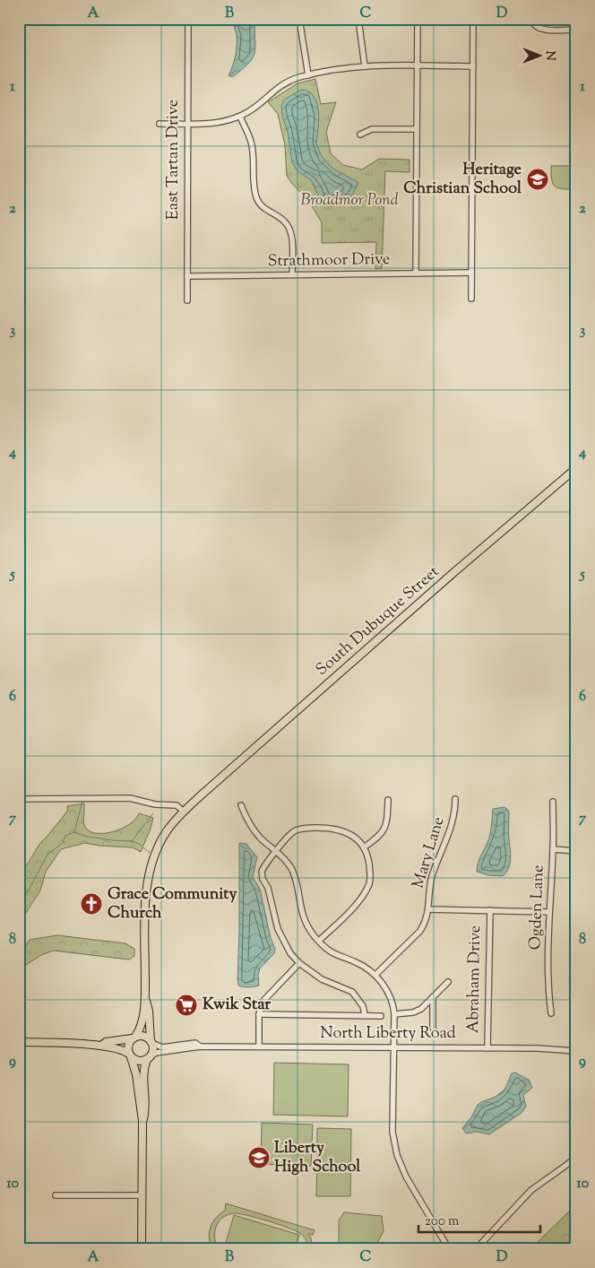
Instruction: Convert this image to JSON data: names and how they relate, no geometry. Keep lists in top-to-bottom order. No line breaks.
{"streets":{"main road":["South Dubuque Street"],"street":["East Tartan Drive","Strathmoor Drive","Mary Lane","Ogden Lane","Abraham Drive","North Liberty Road"]},"crossings":[["East Tartan Drive","Strathmoor Drive"],["Abraham Drive","North Liberty Road"]],"parks":["Broadmor Pond"],"places":{"school or university":["Heritage Christian School","Liberty High School"],"church":["Grace Community Church"],"supermarket":["Kwik Star"]},"scale_bar":"200 m","north":"right","grid":{"columns":["A","B","C","D"],"rows":["1","2","3","4","5","6","7","8","9","10"]}}
